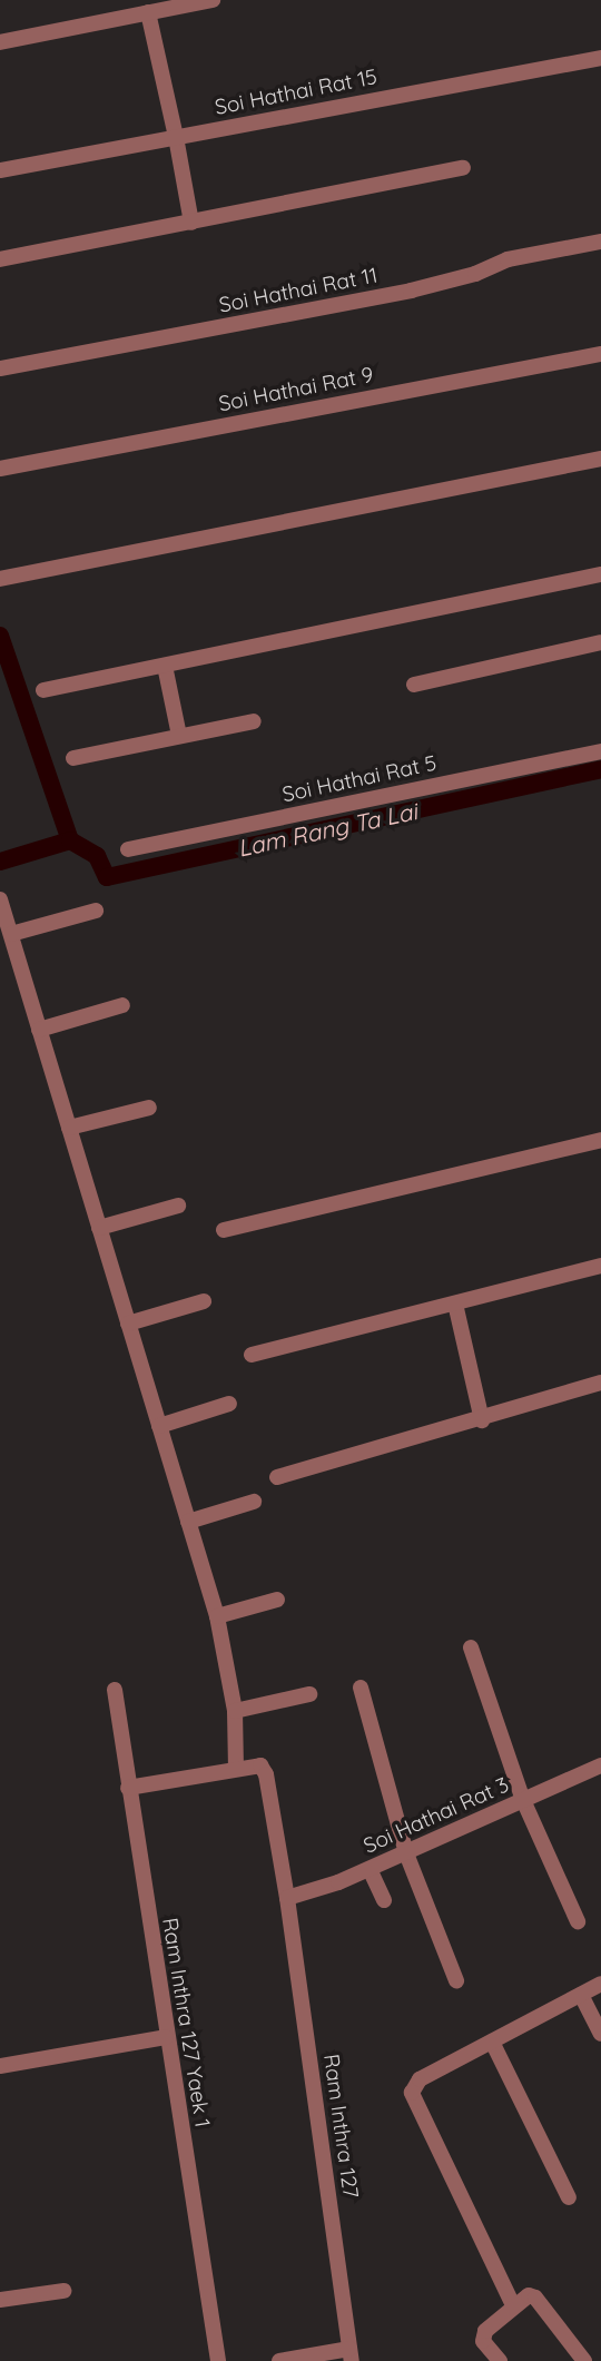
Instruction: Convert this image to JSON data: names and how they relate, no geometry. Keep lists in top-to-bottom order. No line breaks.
{"streets":{"street":["Soi Hathai Rat 15","Soi Hathai Rat 11","Soi Hathai Rat 9","Soi Hathai Rat 5","Soi Hathai Rat 3","Ram Inthra 127 Yaek 1","Ram Inthra 127"]},"crossings":[["Soi Hathai Rat 3","Ram Inthra 127"]],"water":["Lam Rang Ta Lai"]}
